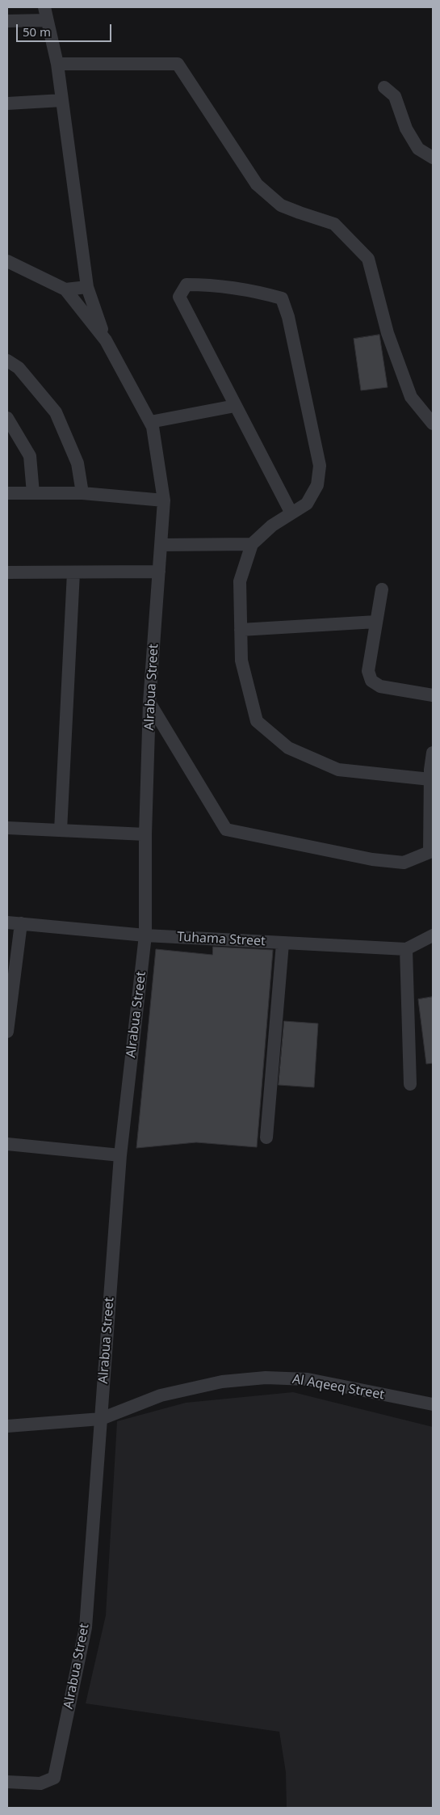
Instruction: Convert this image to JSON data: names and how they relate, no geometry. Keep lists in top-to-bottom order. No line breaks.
{"streets":{"street":["Alrabua Street","Tuhama Street","Al Aqeeq Street"]},"crossings":[["Alrabua Street","Tuhama Street"],["Alrabua Street","Al Aqeeq Street"]],"scale_bar":"50 m"}
